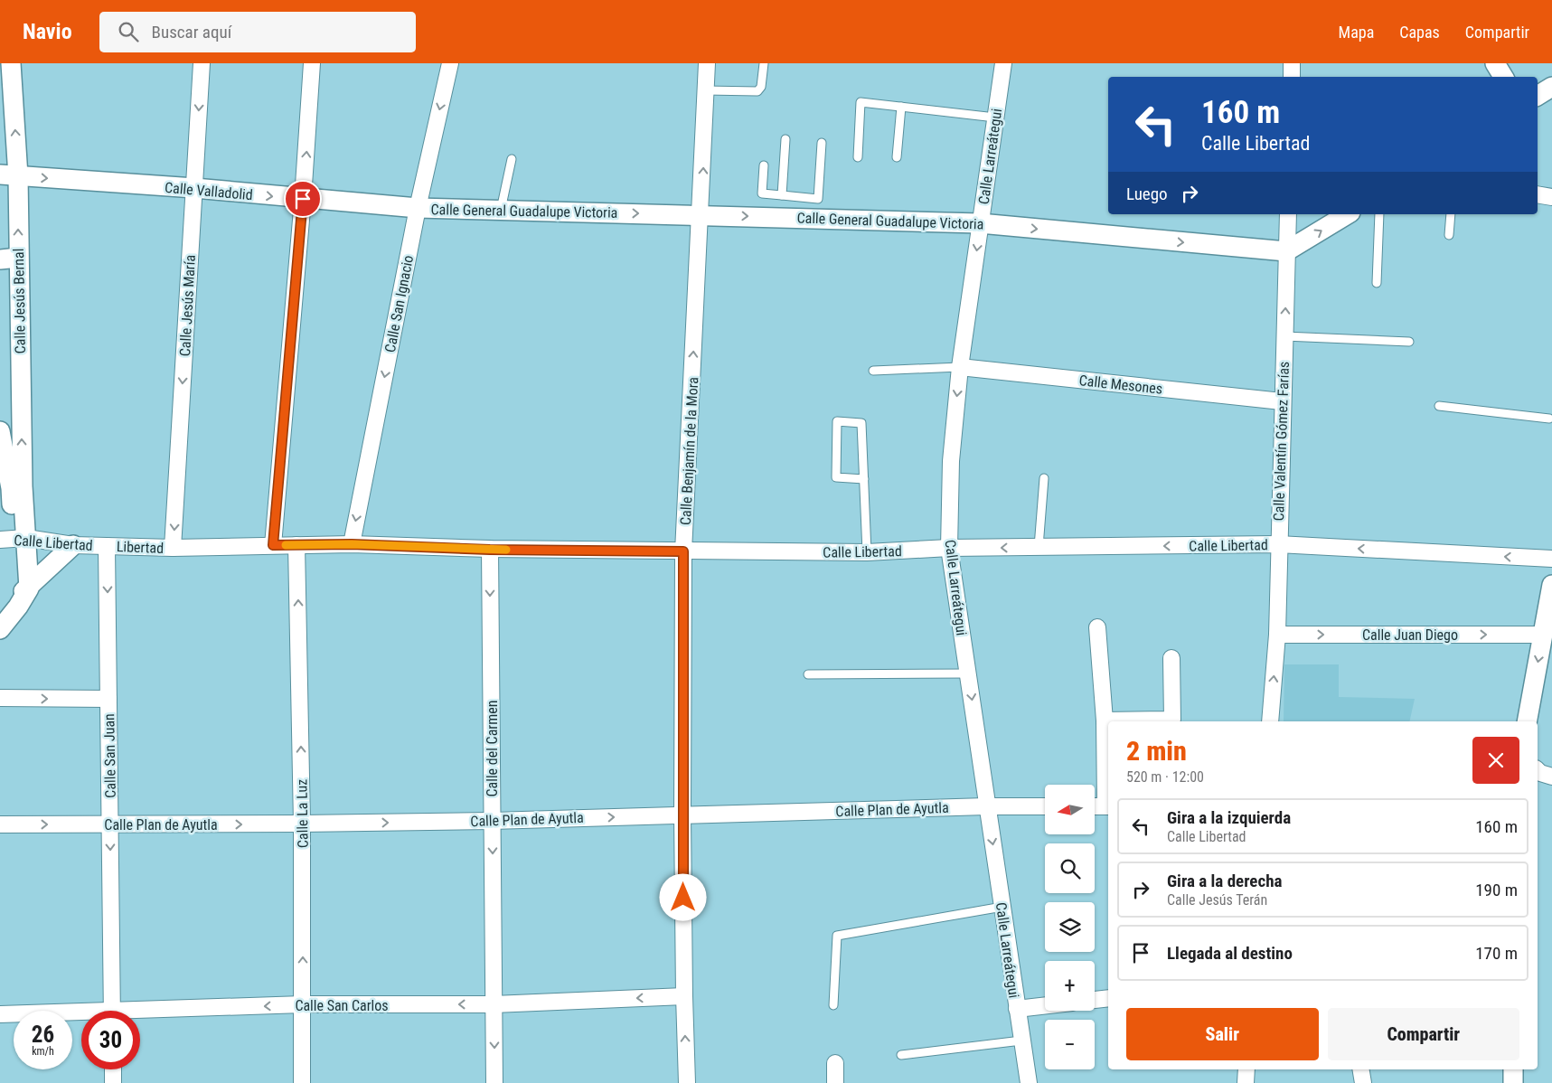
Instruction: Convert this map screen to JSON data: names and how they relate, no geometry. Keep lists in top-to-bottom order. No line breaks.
{"streets":{"street":["Calle Larreátegui","Calle Valladolid","Calle General Guadalupe Victoria","Calle Jesús Bernal","Calle San Ignacio","Calle Jesús María","Calle Mesones","Calle Valentín Gómez Farías","Calle Benjamín de la Mora","Calle Libertad","Libertad","Calle Juan Diego","Calle del Carmen","Calle San Juan","Calle Plan de Ayutla","Calle La Luz","Calle San Carlos"]},"crossings":[["Calle Larreátegui","Calle General Guadalupe Victoria"],["Calle Larreátegui","Calle Mesones"],["Calle Larreátegui","Calle Libertad"],["Calle Larreátegui","Calle Plan de Ayutla"],["Calle Valladolid","Calle General Guadalupe Victoria"],["Calle Valladolid","Calle Jesús Bernal"],["Calle Valladolid","Calle San Ignacio"],["Calle Valladolid","Calle Jesús María"],["Calle General Guadalupe Victoria","Calle San Ignacio"],["Calle General Guadalupe Victoria","Calle Valentín Gómez Farías"],["Calle General Guadalupe Victoria","Calle Benjamín de la Mora"],["Calle Jesús Bernal","Calle Libertad"],["Calle San Ignacio","Calle Libertad"],["Calle Jesús María","Calle Libertad"],["Calle Jesús María","Libertad"],["Calle Mesones","Calle Valentín Gómez Farías"],["Calle Valentín Gómez Farías","Calle Libertad"],["Calle Valentín Gómez Farías","Calle Juan Diego"],["Calle Benjamín de la Mora","Calle Libertad"],["Calle Benjamín de la Mora","Calle Plan de Ayutla"],["Calle Benjamín de la Mora","Calle San Carlos"],["Calle Libertad","Libertad"],["Calle Libertad","Calle del Carmen"],["Calle Libertad","Calle San Juan"],["Calle Libertad","Calle La Luz"],["Libertad","Calle San Juan"],["Calle del Carmen","Calle Plan de Ayutla"],["Calle del Carmen","Calle San Carlos"],["Calle San Juan","Calle Plan de Ayutla"],["Calle Plan de Ayutla","Calle La Luz"],["Calle La Luz","Calle San Carlos"]],"one_way":["Calle Larreátegui","Calle Valladolid","Calle General Guadalupe Victoria","Calle Jesús Bernal","Calle Benjamín de la Mora","Calle Libertad","Calle Juan Diego","Calle del Carmen","Calle San Juan","Calle Plan de Ayutla","Calle La Luz","Calle San Carlos"],"north":"left","page":{"header":"Navio","search":"Buscar aquí","nav":["Mapa","Capas","Compartir"],"turn":["160 m","Calle Libertad"],"then":"Luego","heading":["2 min","520 m · 12:00"],"map_buttons":["+","−"],"list":[{"name":"Gira a la izquierda","note":"Calle Libertad","value":"160 m"},{"name":"Gira a la derecha","note":"Calle Jesús Terán","value":"190 m"},{"name":"Llegada al destino","value":"170 m"}],"buttons":["Salir","Compartir"],"speed":"26 km/h","limit":"30"}}
